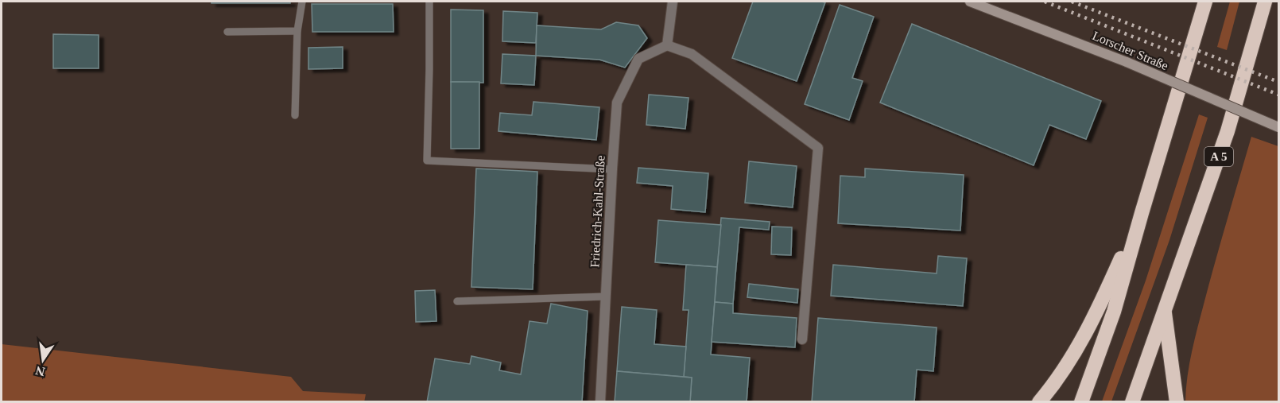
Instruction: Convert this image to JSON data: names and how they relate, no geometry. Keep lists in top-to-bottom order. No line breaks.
{"streets":{"highway":["A 5"],"main road":["Lorscher Straße"],"street":["Friedrich-Kahl-Straße"]},"north":"bottom"}
